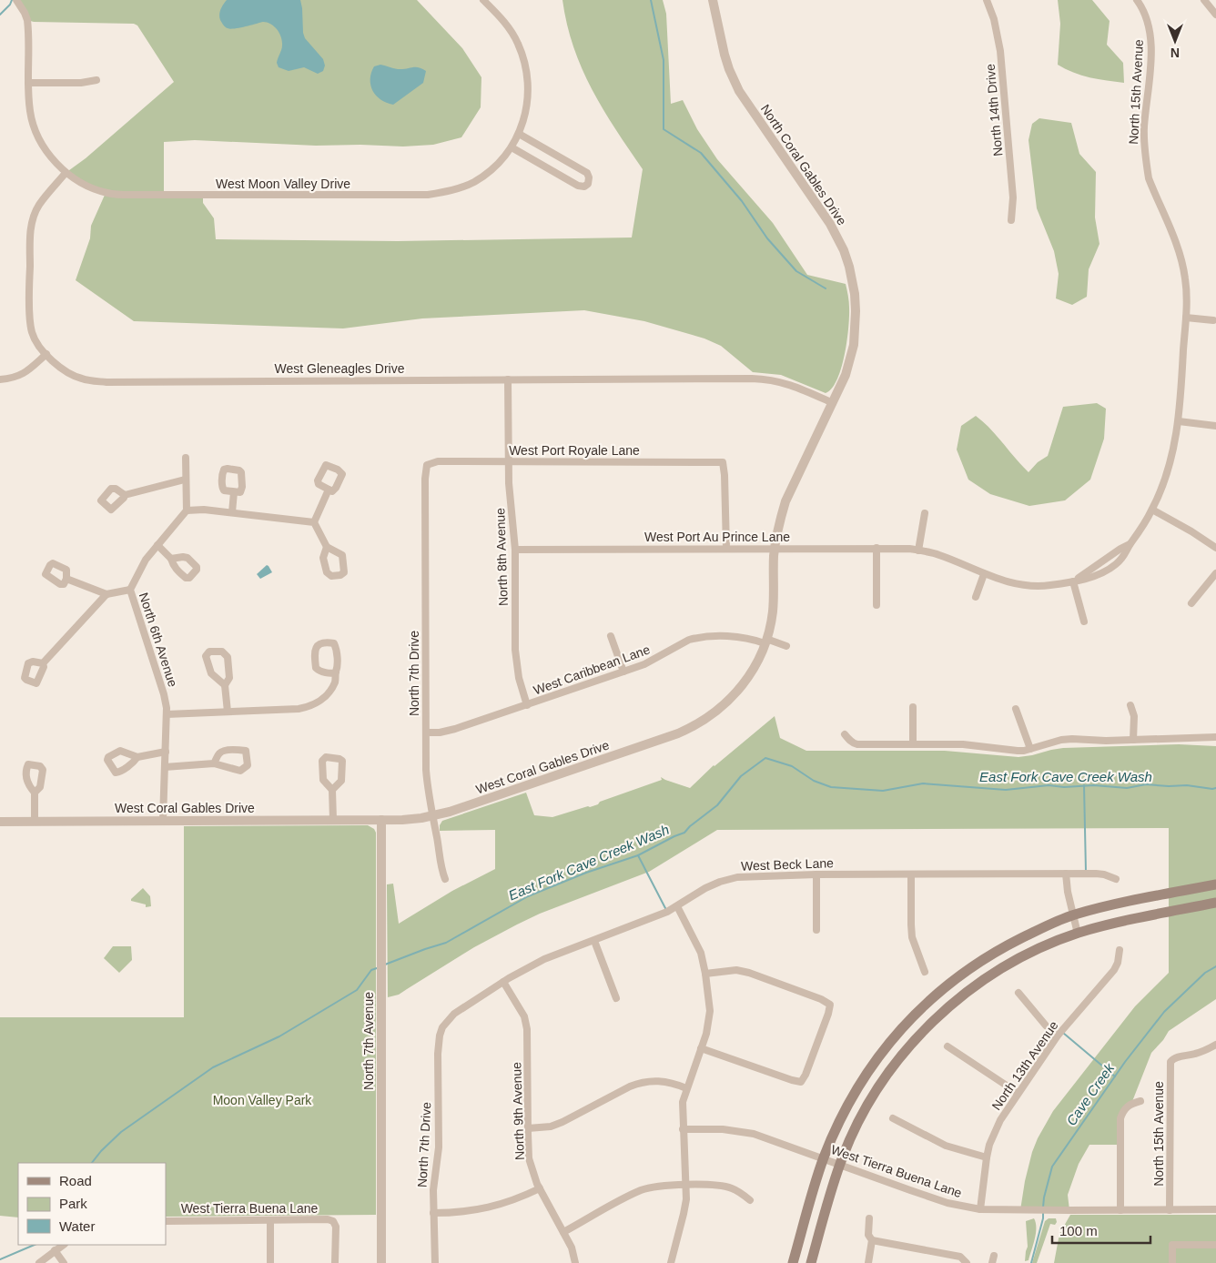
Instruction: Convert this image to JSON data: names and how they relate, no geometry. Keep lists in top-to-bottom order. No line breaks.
{"streets":{"street":["North 15th Avenue","North 14th Drive","North Coral Gables Drive","West Moon Valley Drive","West Gleneagles Drive","West Port Royale Lane","West Port Au Prince Lane","North 8th Avenue","North 6th Avenue","West Caribbean Lane","North 7th Drive","West Coral Gables Drive","West Beck Lane","North 7th Avenue","North 13th Avenue","North 9th Avenue","West Tierra Buena Lane"]},"crossings":[["North 15th Avenue","West Port Au Prince Lane"],["North 15th Avenue","West Tierra Buena Lane"],["North Coral Gables Drive","West Coral Gables Drive"],["West Moon Valley Drive","West Gleneagles Drive"],["West Gleneagles Drive","North 8th Avenue"],["West Gleneagles Drive","West Coral Gables Drive"],["West Port Royale Lane","West Port Au Prince Lane"],["West Port Royale Lane","North 8th Avenue"],["West Port Royale Lane","North 7th Drive"],["West Port Au Prince Lane","North 8th Avenue"],["West Port Au Prince Lane","West Coral Gables Drive"],["North 8th Avenue","West Caribbean Lane"],["North 6th Avenue","West Coral Gables Drive"],["West Caribbean Lane","North 7th Drive"],["West Caribbean Lane","West Coral Gables Drive"],["North 7th Drive","West Coral Gables Drive"],["North 7th Drive","West Beck Lane"],["West Coral Gables Drive","North 7th Avenue"],["West Beck Lane","North 9th Avenue"],["North 13th Avenue","West Tierra Buena Lane"]],"water":["East Fork Cave Creek Wash","Cave Creek"],"parks":["Moon Valley Park"],"legend":["Road","Park","Water"],"scale_bar":"100 m","north":"bottom"}
